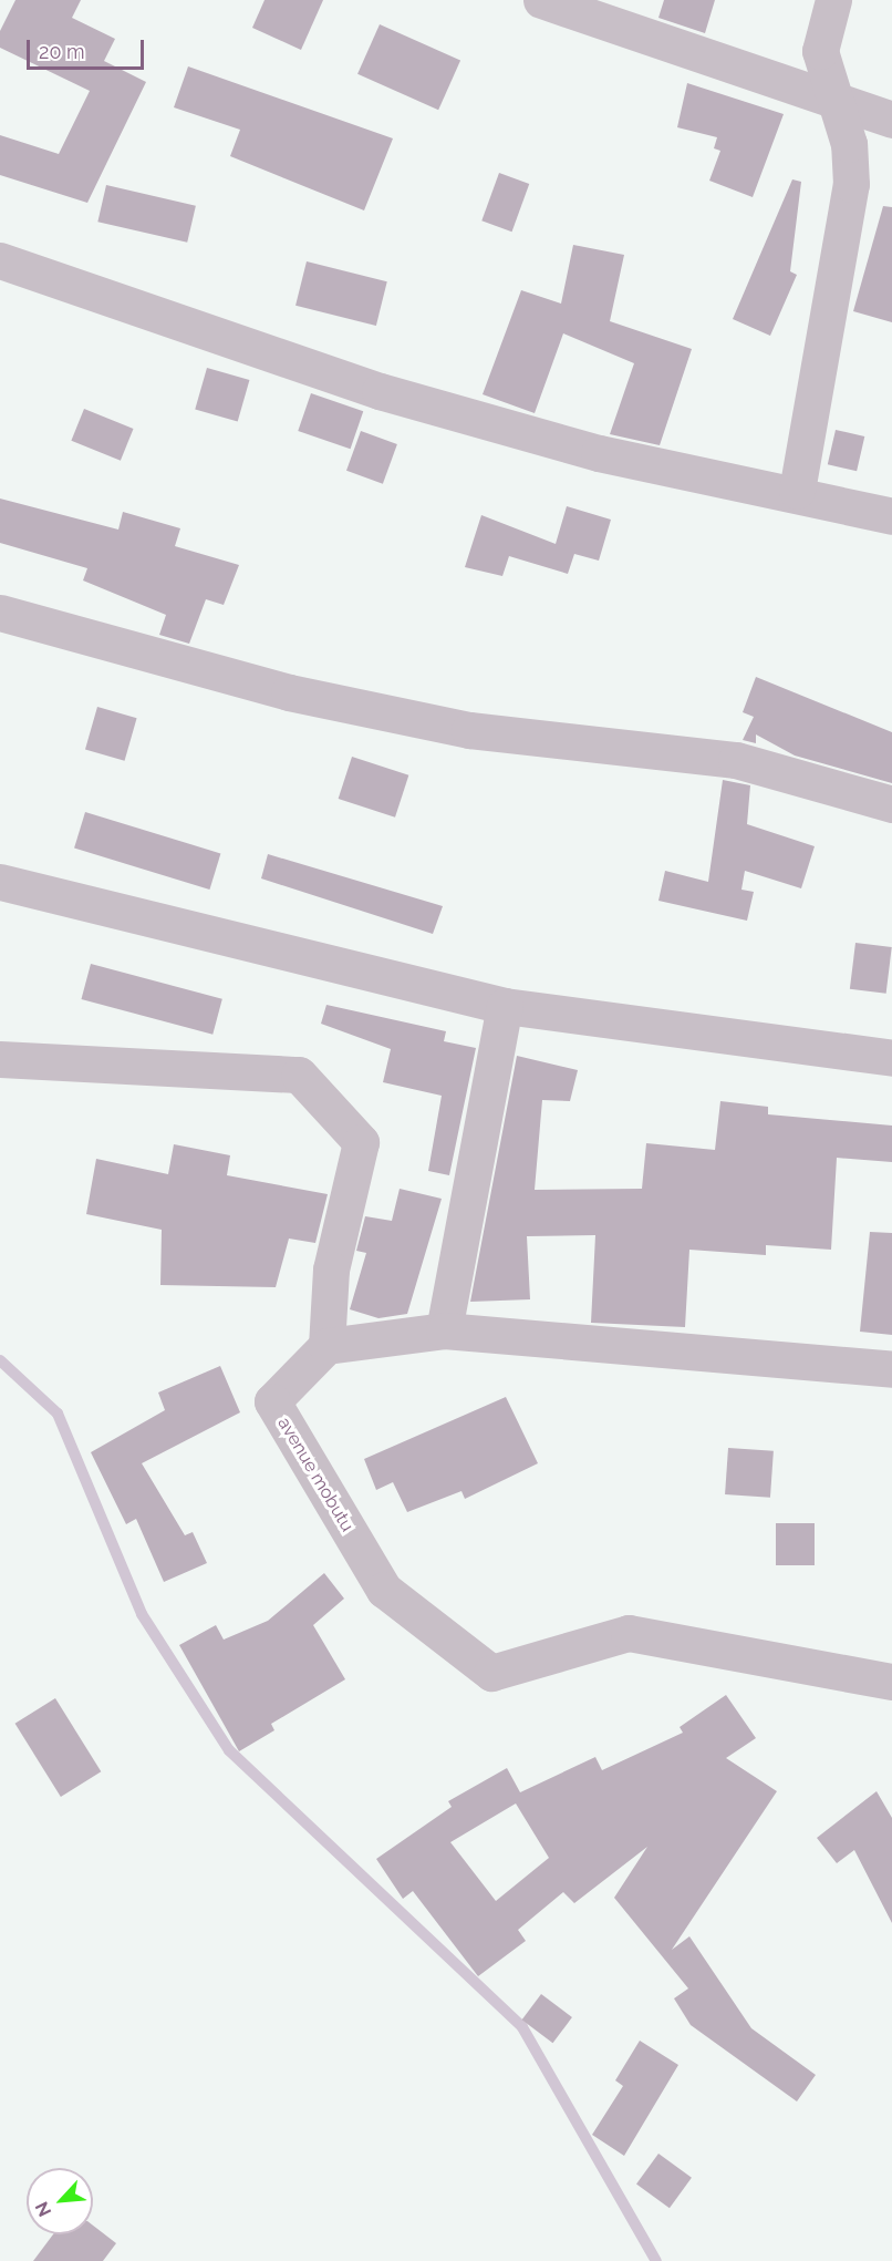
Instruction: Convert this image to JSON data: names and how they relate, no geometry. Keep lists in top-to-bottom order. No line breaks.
{"streets":{"street":["avenue mobutu"]},"scale_bar":"20 m","north":"bottom left"}
